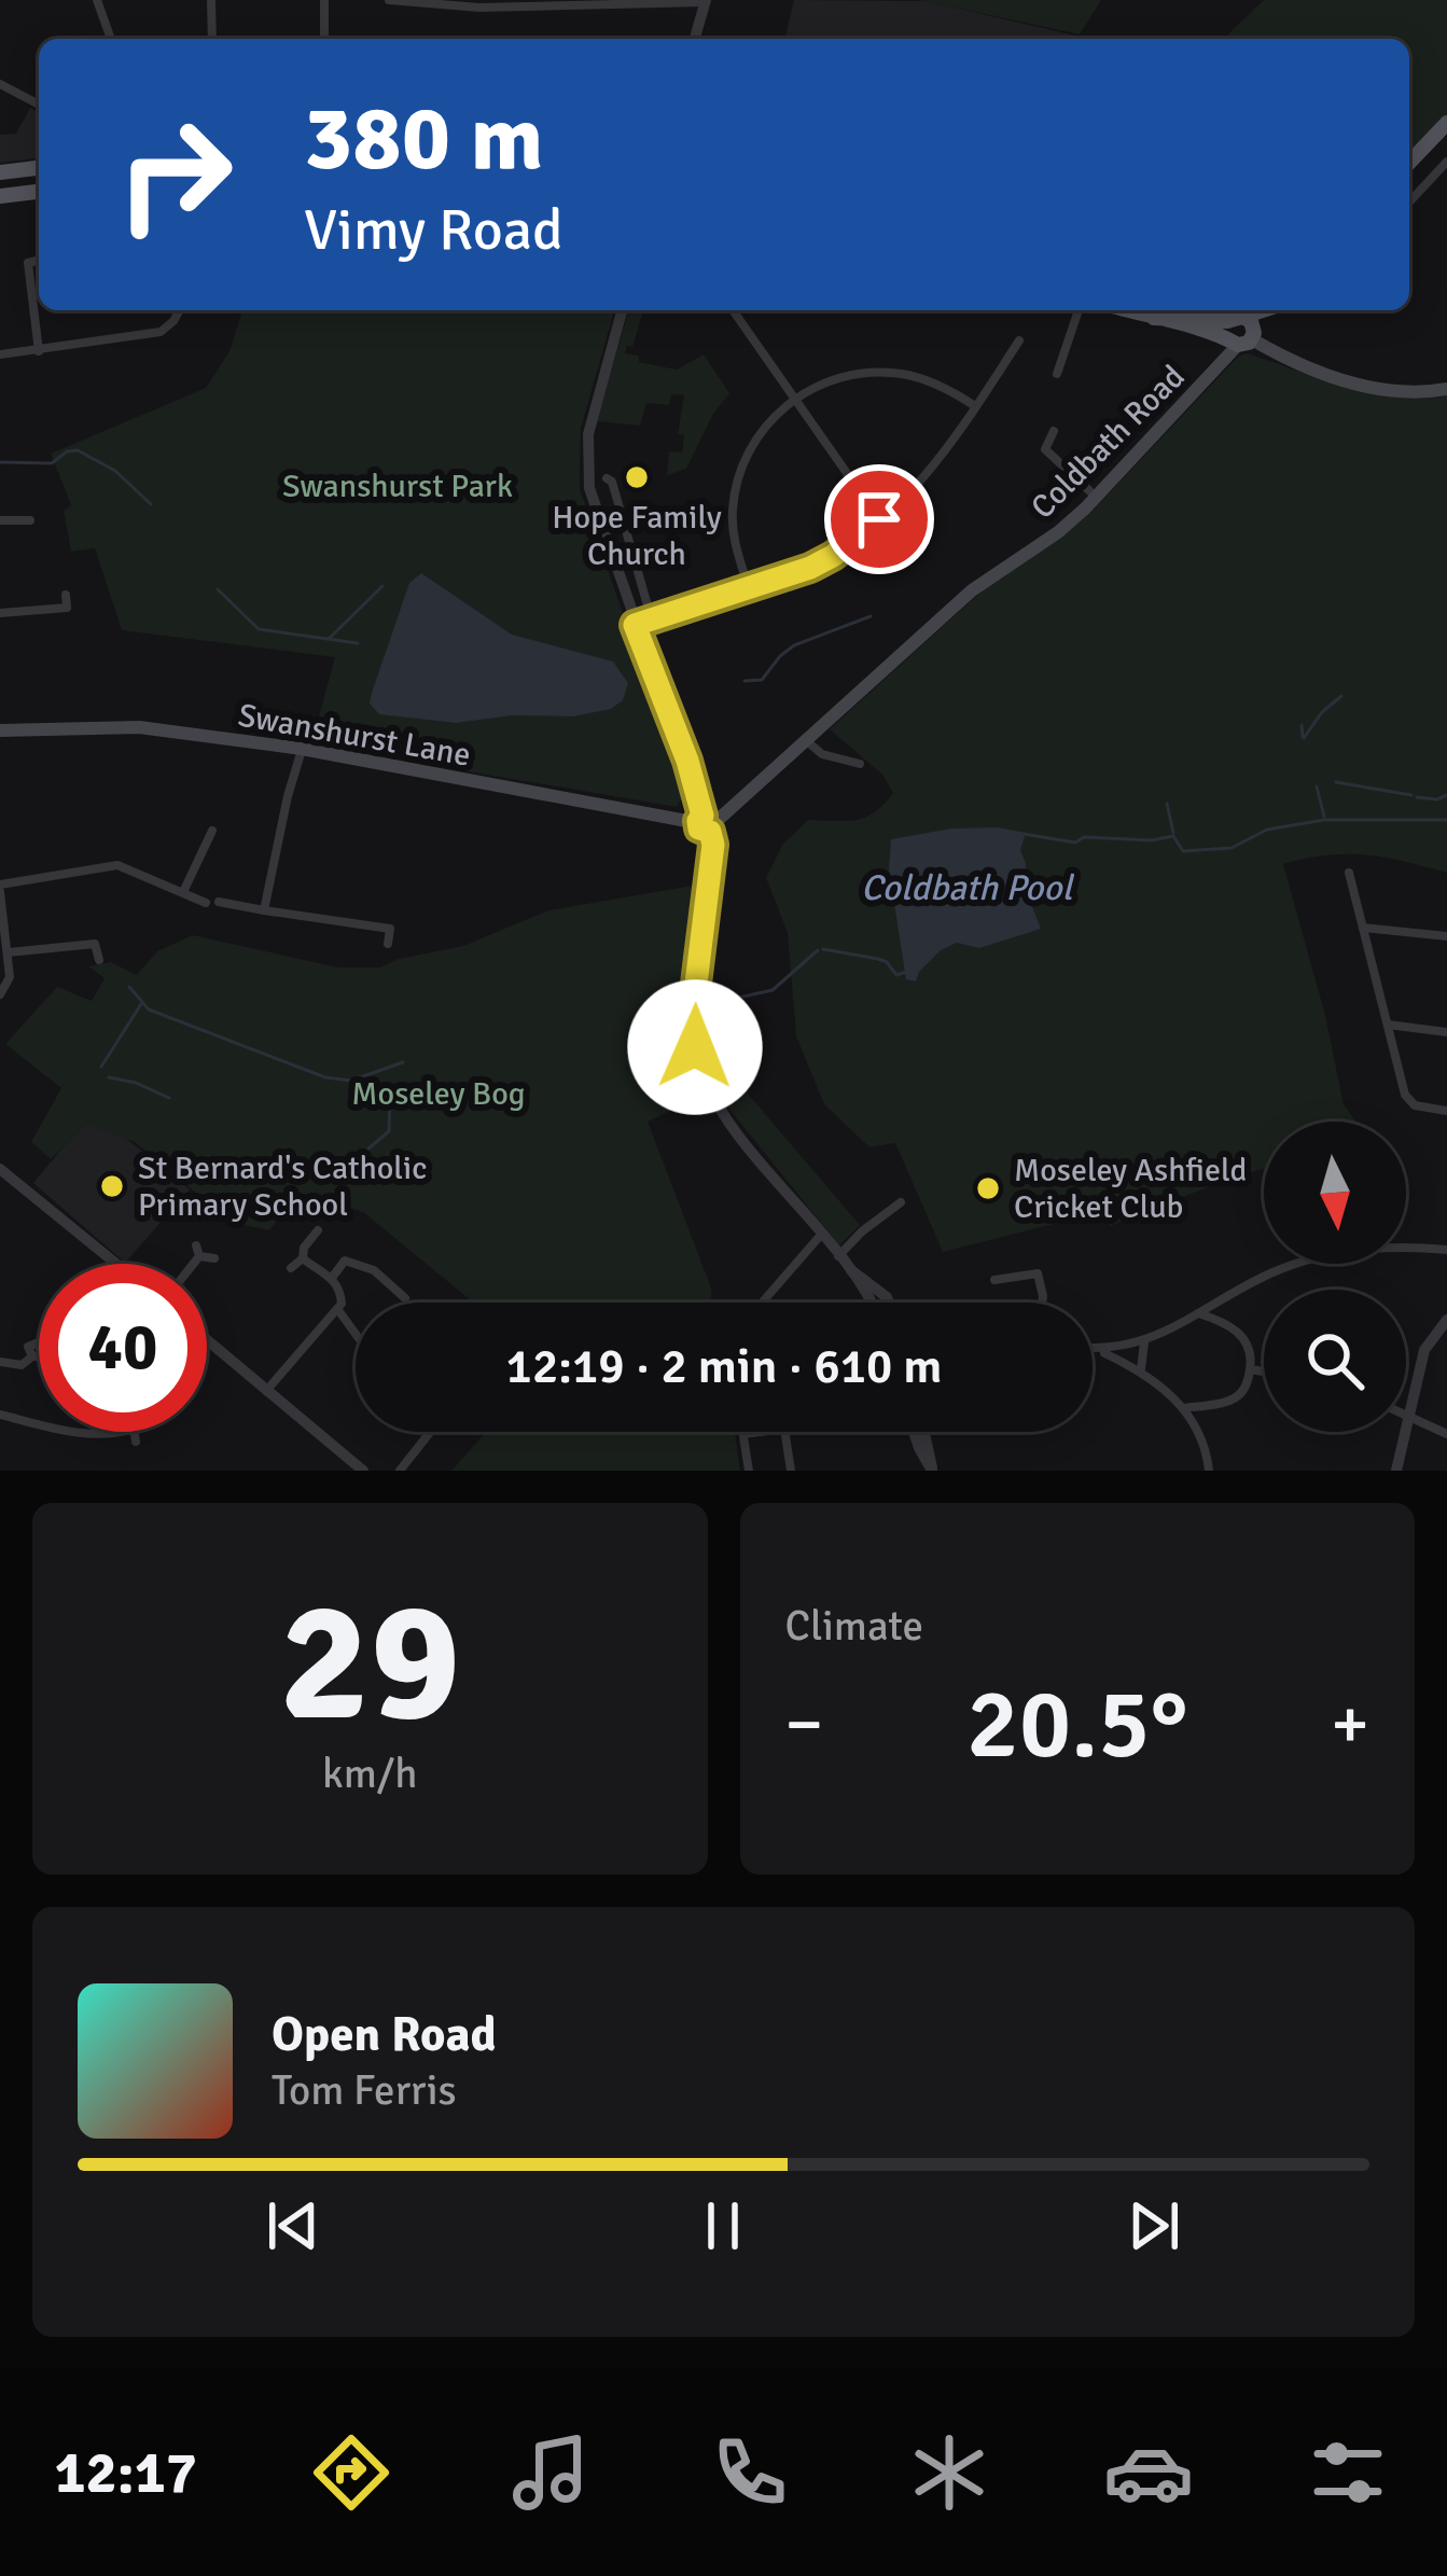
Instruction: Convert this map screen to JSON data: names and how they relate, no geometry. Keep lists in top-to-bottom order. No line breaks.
{"streets":{"main road":["Coldbath Road","Swanshurst Lane"]},"crossings":[["Coldbath Road","Swanshurst Lane"]],"water":["Coldbath Pool"],"parks":["Swanshurst Park","Moseley Bog"],"places":["Hope Family Church","St Bernard's Catholic Primary School","Moseley Ashfield Cricket Club"],"north":"bottom","page":{"turn":["380 m","Vimy Road"],"limit":"40","trip":"12:19 · 2 min · 610 m","tile":[["29","km/h"],"Climate"],"heat":["−","20.5°","+"],"song":["Open Road","Tom Ferris"],"tabs":"12:17"}}
